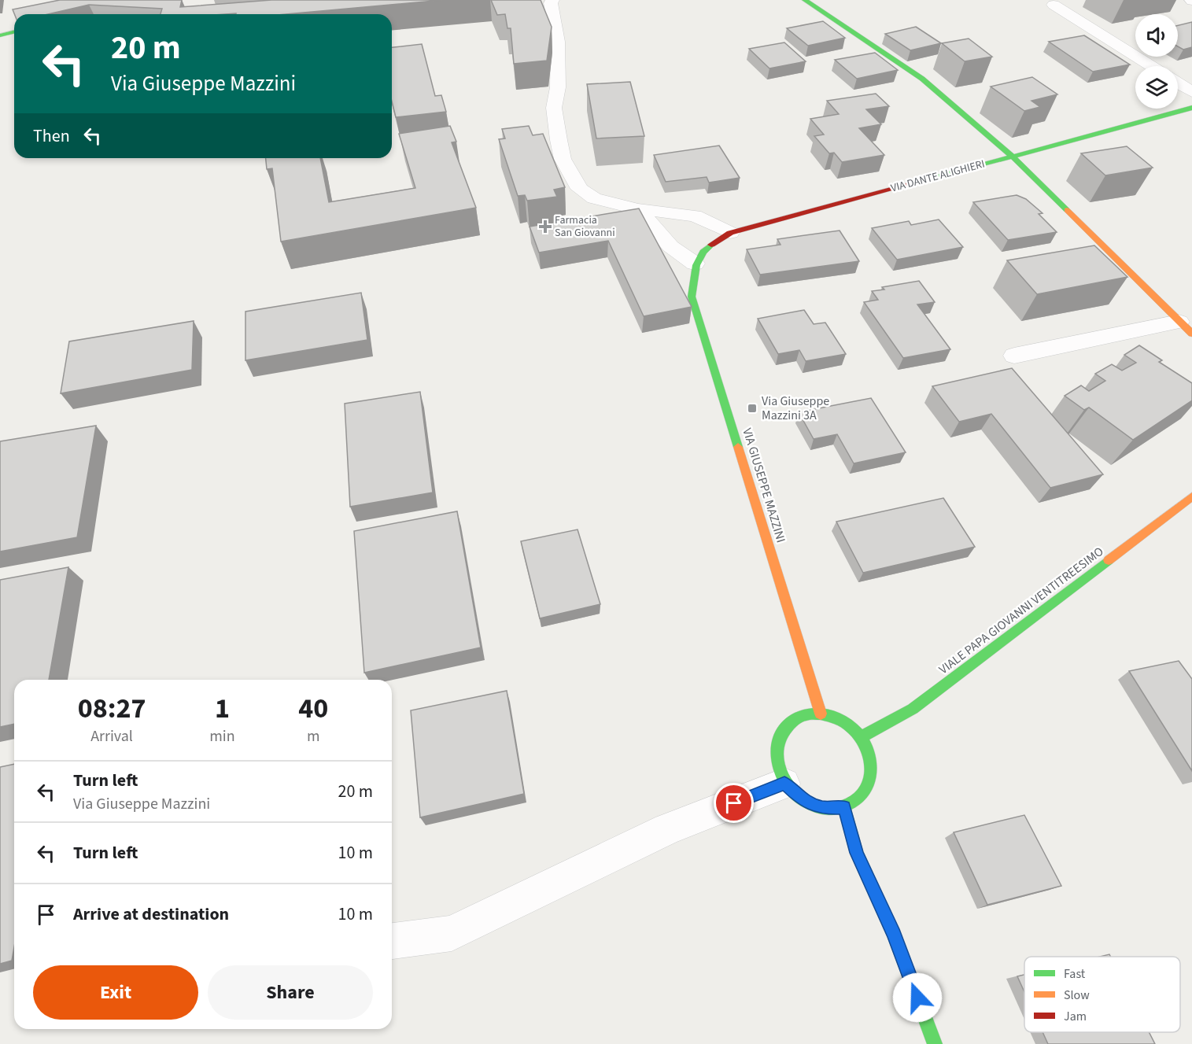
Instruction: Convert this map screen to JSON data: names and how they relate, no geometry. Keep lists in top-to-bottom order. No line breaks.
{"streets":{"street":["VIA DANTE ALIGHIERI","VIA GIUSEPPE MAZZINI","VIALE PAPA GIOVANNI VENTITREESIMO"]},"crossings":[["VIA DANTE ALIGHIERI","VIA GIUSEPPE MAZZINI"],["VIA GIUSEPPE MAZZINI","VIALE PAPA GIOVANNI VENTITREESIMO"]],"places":{"health":["Farmacia San Giovanni"],"transit":["Via Giuseppe Mazzini 3A"]},"legend":["Fast","Slow","Jam"],"page":{"turn":["20 m","Via Giuseppe Mazzini"],"then":"Then","eta":["08:27","Arrival","1","min","40","m"],"list":[{"name":"Turn left","note":"Via Giuseppe Mazzini","value":"20 m"},{"name":"Turn left","value":"10 m"},{"name":"Arrive at destination","value":"10 m"}],"buttons":["Exit","Share"]}}
